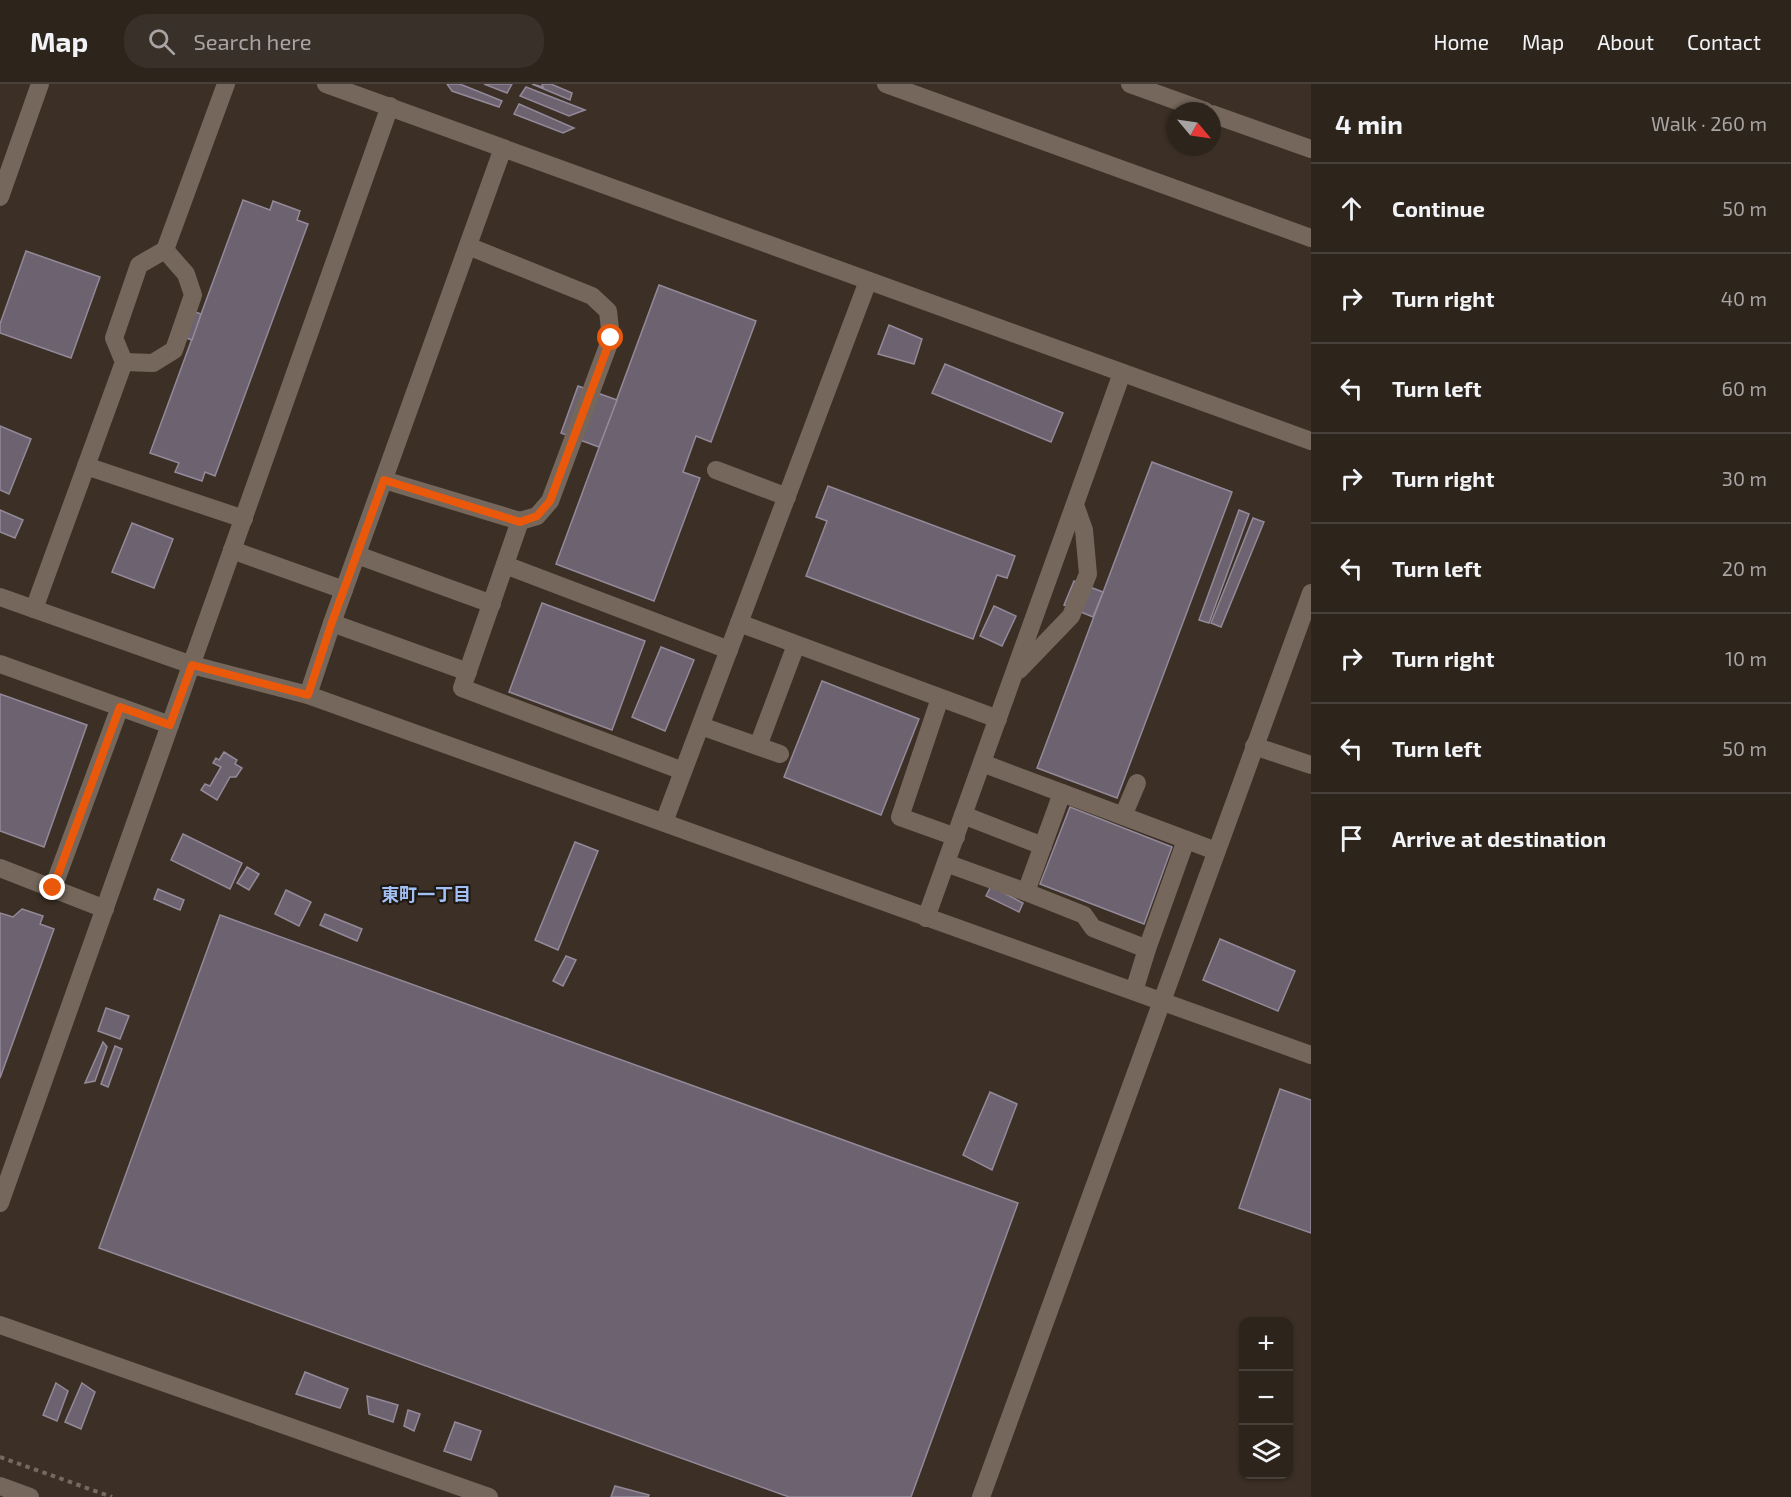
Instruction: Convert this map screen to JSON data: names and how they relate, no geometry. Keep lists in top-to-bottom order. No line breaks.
{"districts":["東町一丁目"],"north":"bottom right","page":{"header":"Map","search":"Search here","nav":["Home","Map","About","Contact"],"heading":["4 min","Walk · 260 m"],"list":[["Continue","50 m"],["Turn right","40 m"],["Turn left","60 m"],["Turn right","30 m"],["Turn left","20 m"],["Turn right","10 m"],["Turn left","50 m"],"Arrive at destination"],"map_buttons":["+","−"]}}
